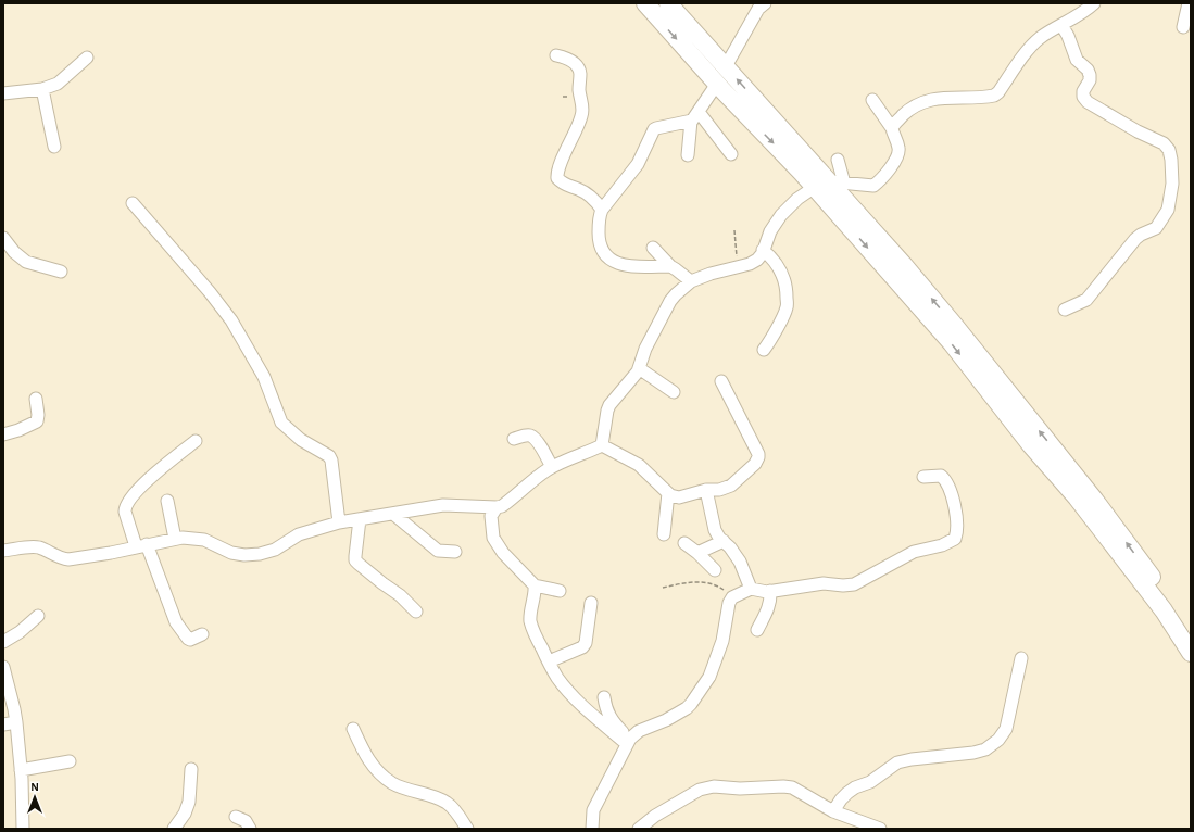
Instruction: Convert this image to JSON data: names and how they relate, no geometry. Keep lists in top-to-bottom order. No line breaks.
{"north":"top"}
